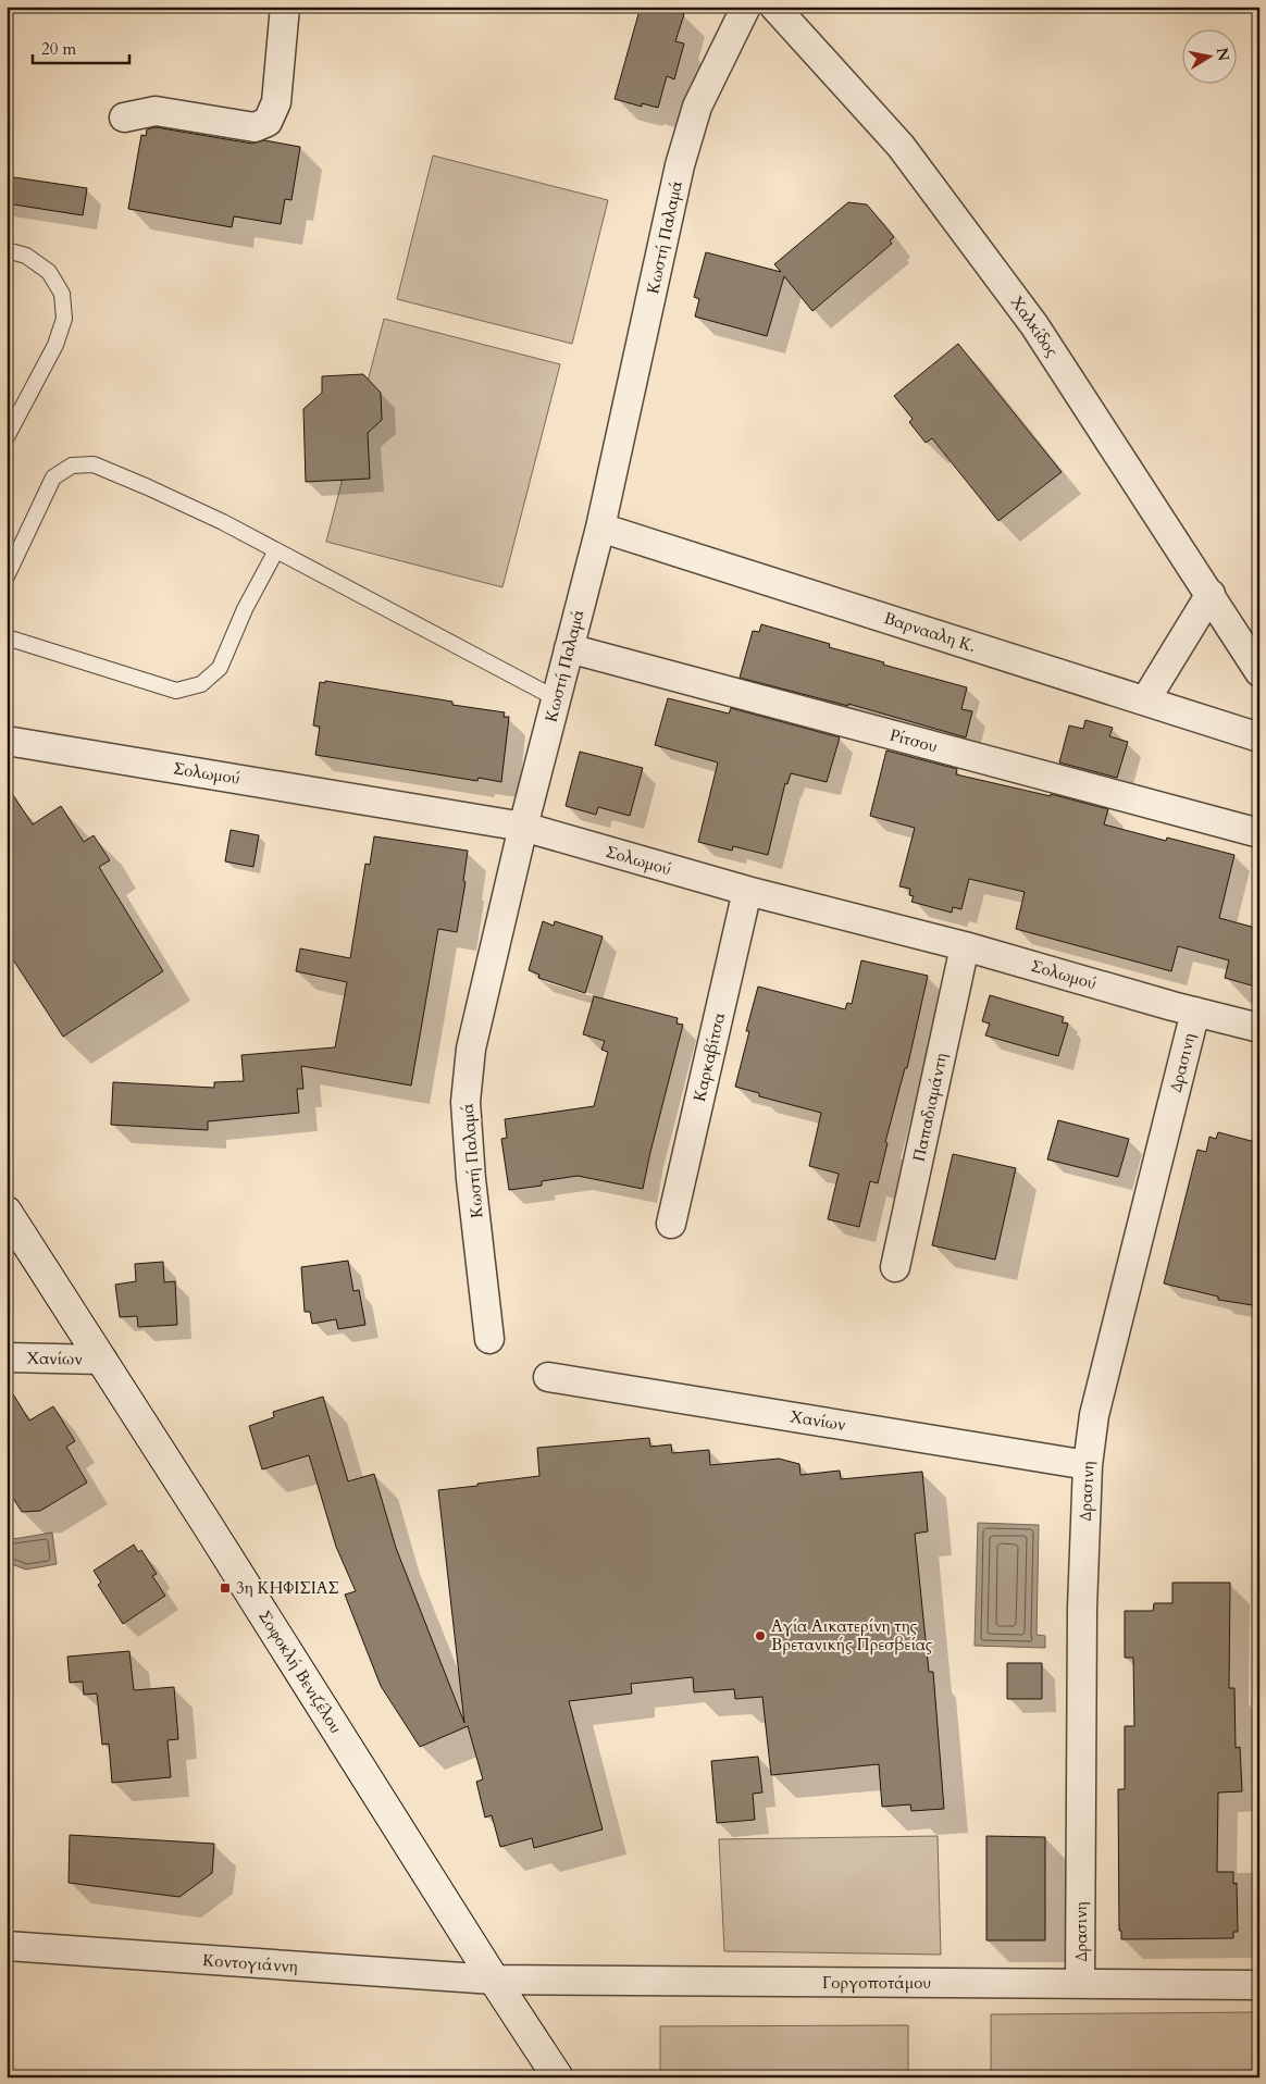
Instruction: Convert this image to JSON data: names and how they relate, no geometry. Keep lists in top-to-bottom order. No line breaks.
{"streets":{"main road":["Σοφοκλή Βενιζέλου"],"street":["Κωστή Παλαμά","Χαλκίδος","Βαρνααλη Κ.","Ρίτσου","Σολωμού","Καρκαβίτσα","Δρασινη","Παπαδιαμάντη","Χανίων","Κοντογιάννη","Γοργοποτάμου"]},"crossings":[["Κωστή Παλαμά","Βαρνααλη Κ."],["Κωστή Παλαμά","Ρίτσου"],["Κωστή Παλαμά","Σολωμού"],["Σολωμού","Καρκαβίτσα"],["Σολωμού","Δρασινη"],["Σολωμού","Παπαδιαμάντη"],["Δρασινη","Χανίων"],["Δρασινη","Γοργοποτάμου"],["Χανίων","Σοφοκλή Βενιζέλου"],["Σοφοκλή Βενιζέλου","Κοντογιάννη"],["Σοφοκλή Βενιζέλου","Γοργοποτάμου"],["Κοντογιάννη","Γοργοποτάμου"]],"places":{"transit":["3η ΚΗΦΙΣΙΑΣ"],"other":["Αγία Αικατερίνη της Βρετανικής Πρεσβείας"]},"scale_bar":"20 m","north":"right"}
